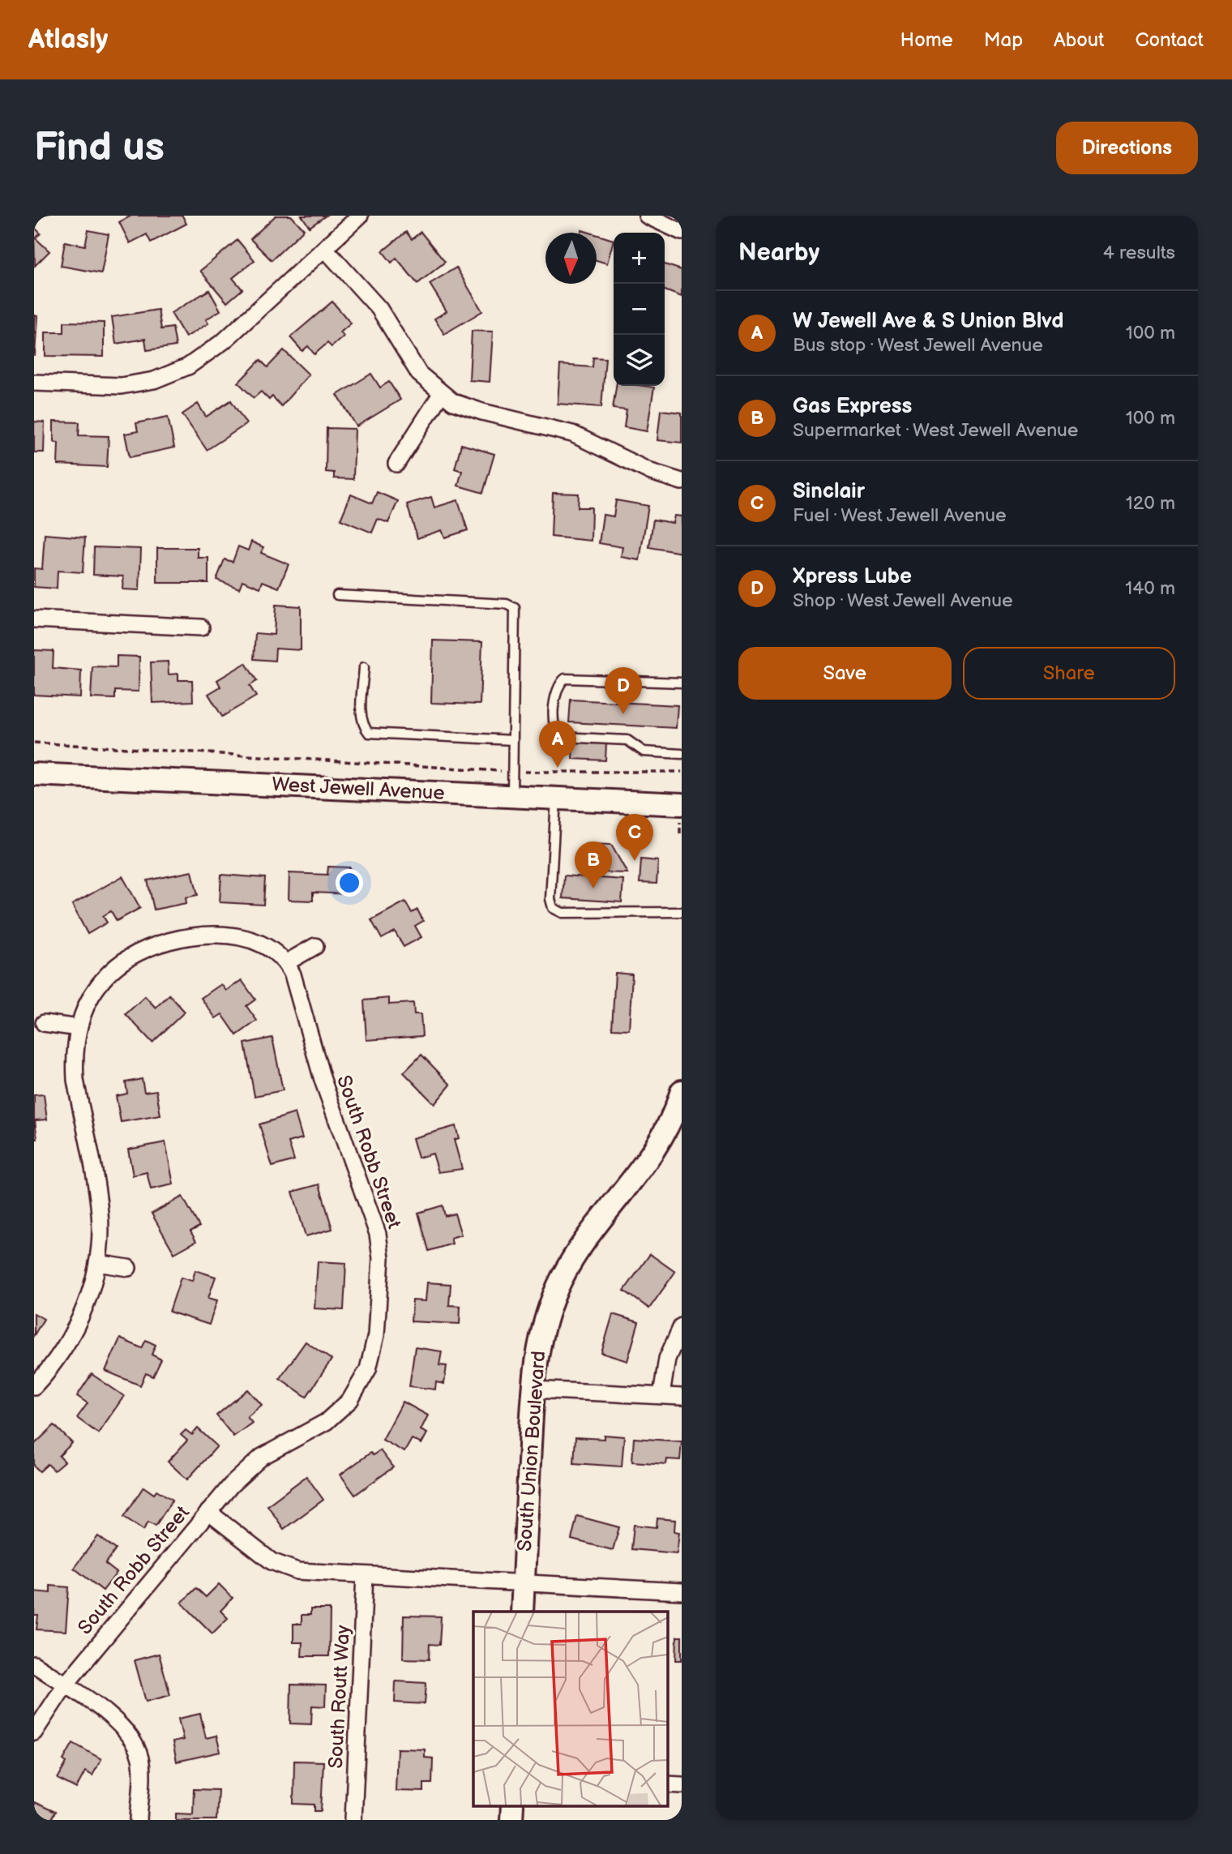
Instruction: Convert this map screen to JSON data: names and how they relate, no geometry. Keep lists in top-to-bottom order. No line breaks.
{"streets":{"main road":["West Jewell Avenue","South Union Boulevard"],"street":["South Robb Street","South Routt Way"]},"north":"bottom","page":{"header":"Atlasly","nav":["Home","Map","About","Contact"],"buttons":["Directions",["Save","Share"]],"title":"Find us","heading":["Nearby","4 results"],"map_buttons":["+","−"],"list":[{"mark":"A","name":"W Jewell Ave & S Union Blvd","note":"Bus stop · West Jewell Avenue","value":"100 m"},{"mark":"B","name":"Gas Express","note":"Supermarket · West Jewell Avenue","value":"100 m"},{"mark":"C","name":"Sinclair","note":"Fuel · West Jewell Avenue","value":"120 m"},{"mark":"D","name":"Xpress Lube","note":"Shop · West Jewell Avenue","value":"140 m"}],"pins":["D","A","C","B"]}}
